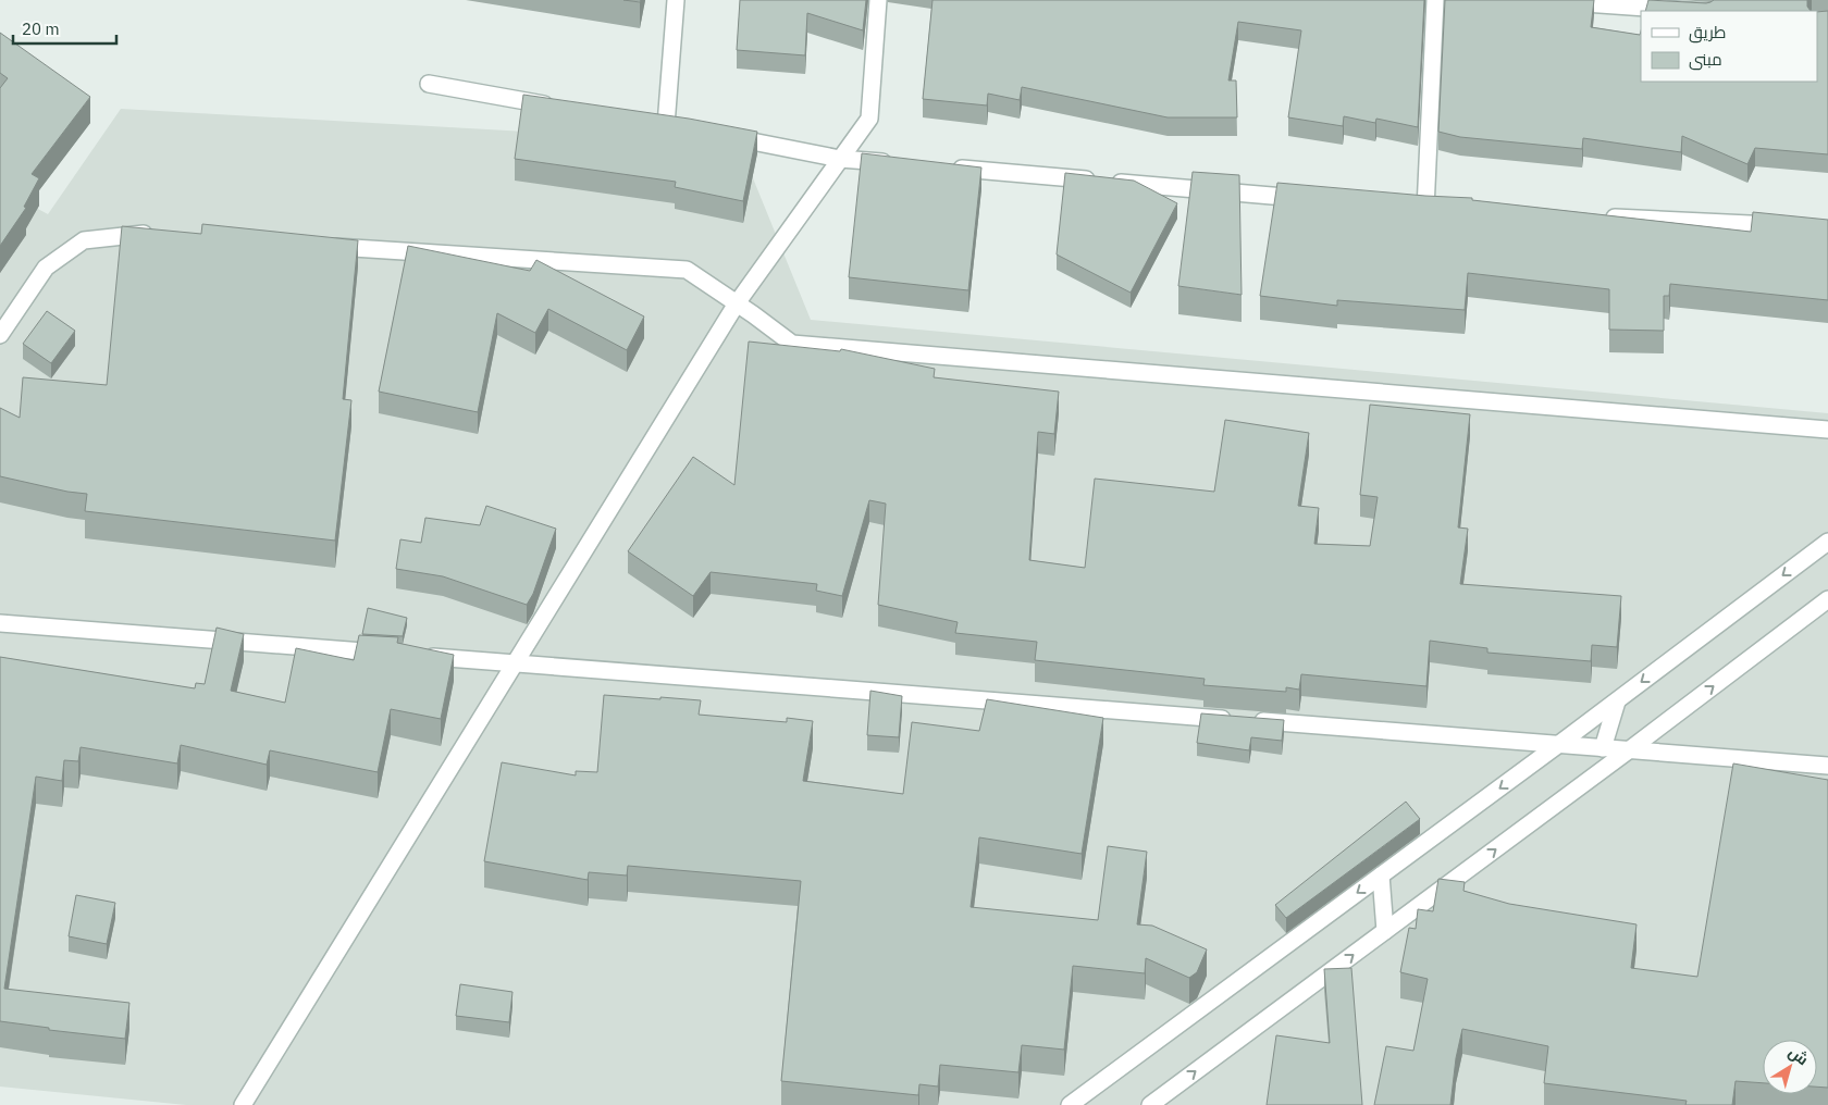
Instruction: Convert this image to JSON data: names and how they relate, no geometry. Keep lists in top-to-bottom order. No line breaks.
{"legend":["طريق","مبنى"],"scale_bar":"20 m","north":"top right"}
